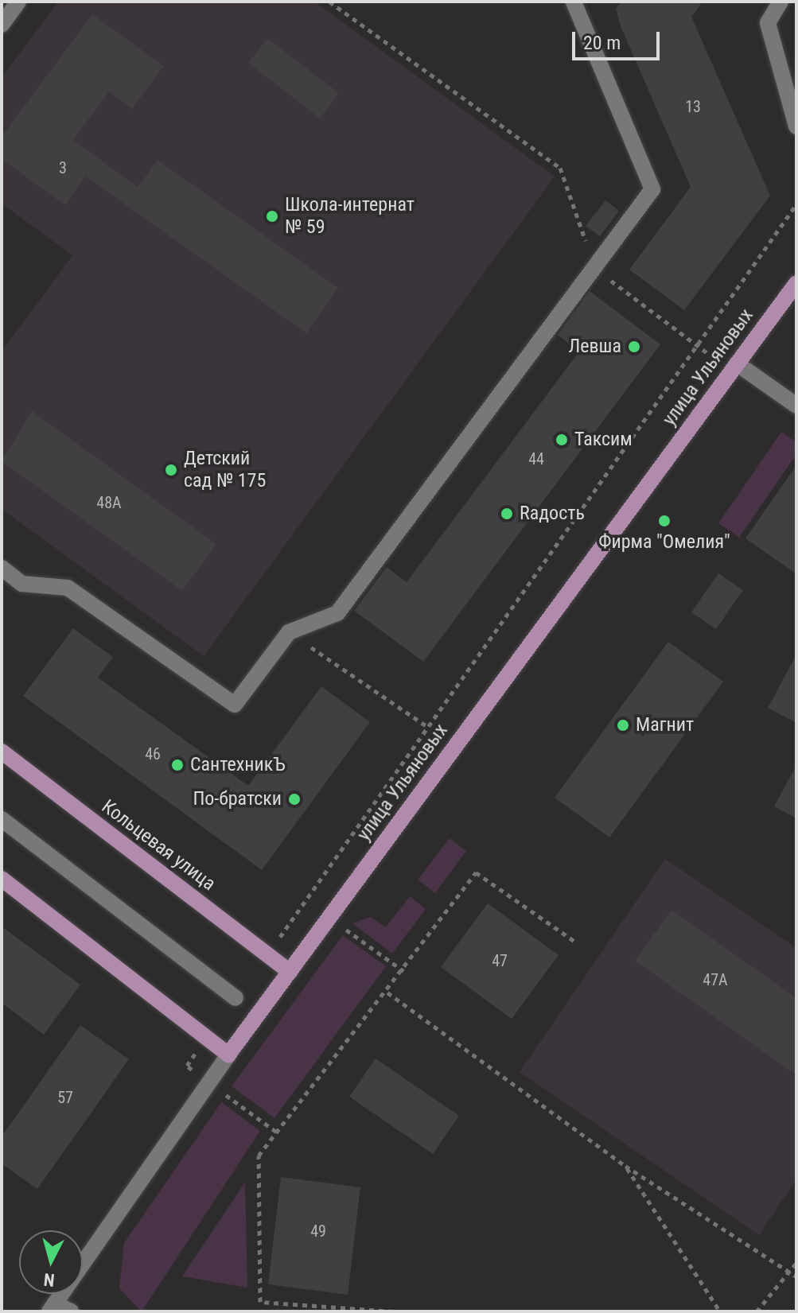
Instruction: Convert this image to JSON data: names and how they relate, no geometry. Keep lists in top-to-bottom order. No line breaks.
{"streets":{"main road":["улица Ульяновых","Кольцевая улица"]},"crossings":[["улица Ульяновых","Кольцевая улица"]],"places":["Школа-интернат № 59","Левша","Таксим","Детский сад № 175","Rадость","Фирма \"Омелия\"","Магнит","СантехникЪ","По-братски"],"house_numbers":["13","3","44","48А","46","47","47А","57","49"],"scale_bar":"20 m","north":"bottom"}
